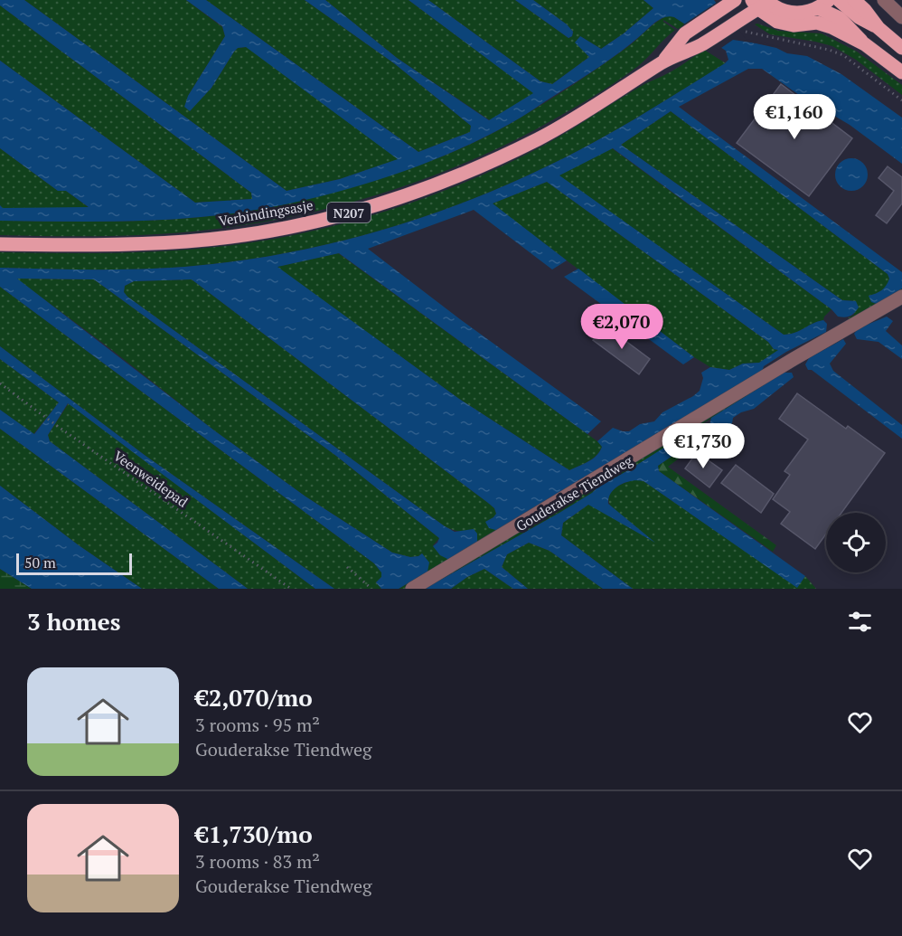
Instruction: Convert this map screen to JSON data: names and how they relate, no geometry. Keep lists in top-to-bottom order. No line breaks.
{"streets":{"main road":["Verbindingsasje","N207"],"street":["Gouderakse Tiendweg"],"path":["Veenweidepad"]},"scale_bar":"50 m","page":{"price":["€1,160","€2,070","€1,730"],"scale":"50 m","heading":"3 homes","list":[{"name":"€2,070/mo","note":"3 rooms · 95 m² · Gouderakse Tiendweg"},{"name":"€1,730/mo","note":"3 rooms · 83 m² · Gouderakse Tiendweg"}]}}
